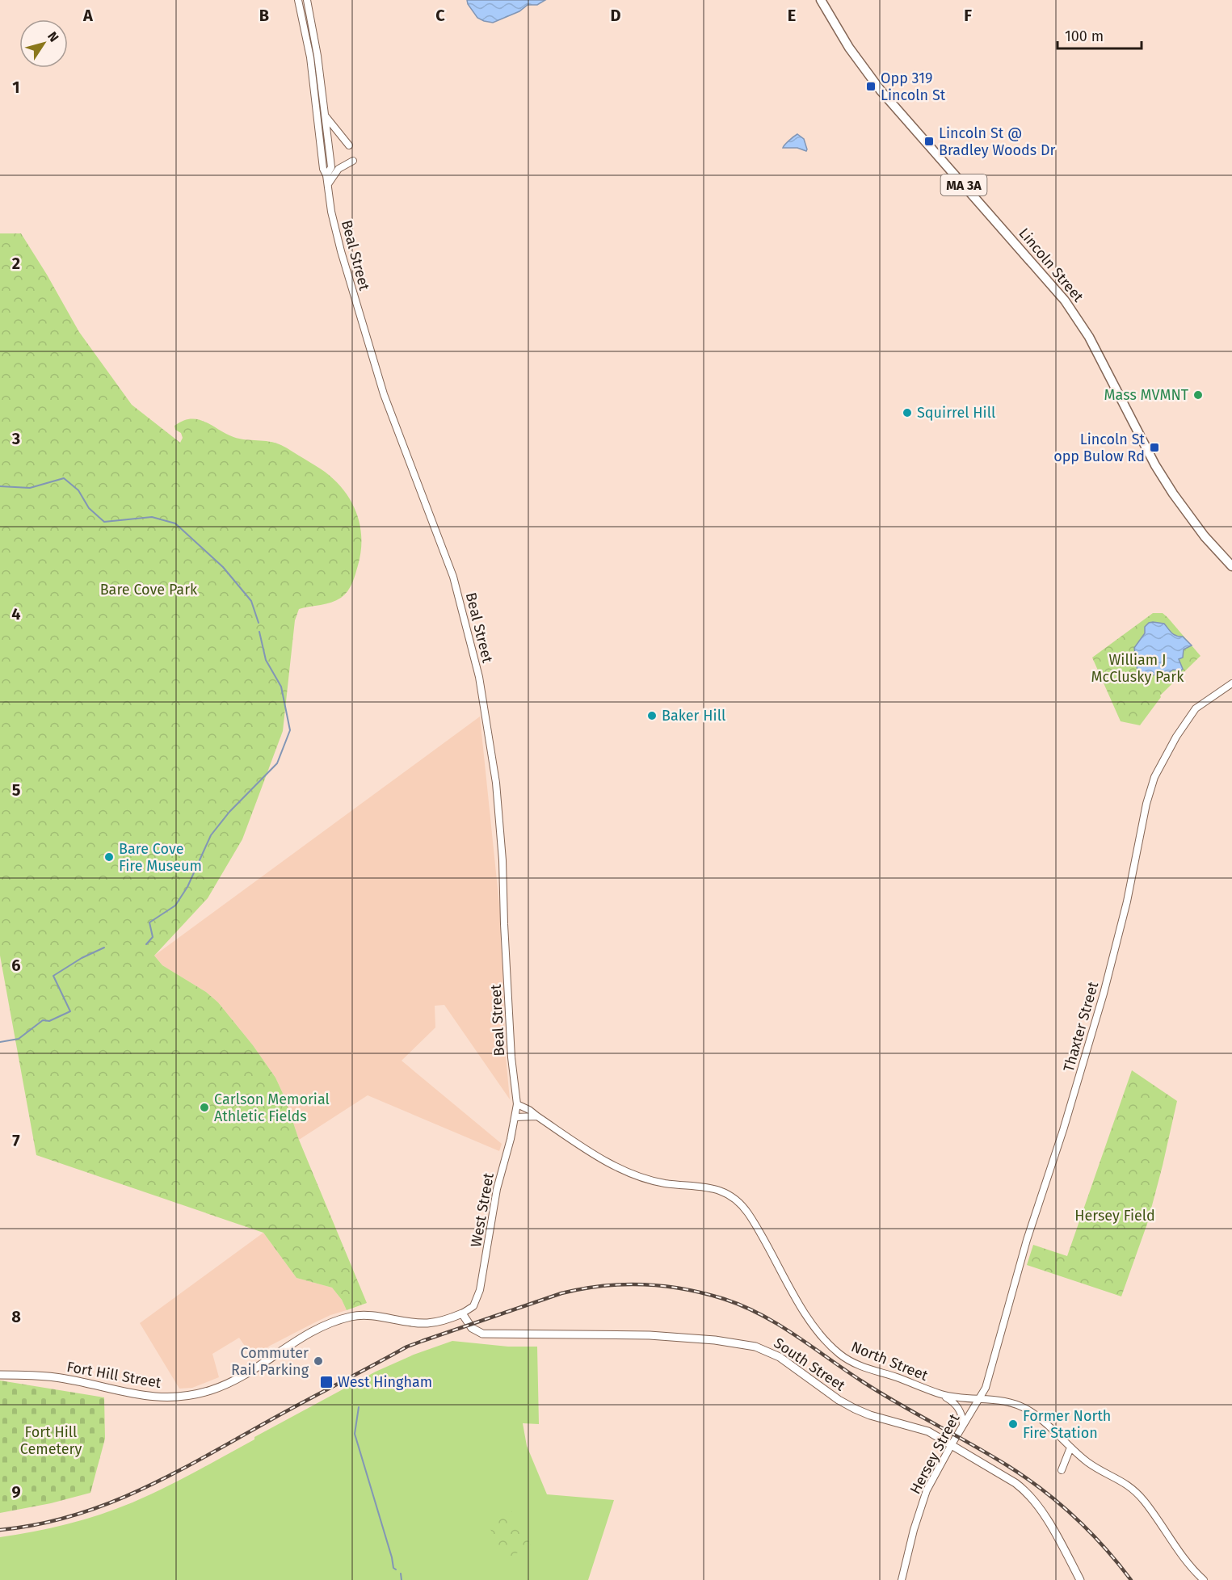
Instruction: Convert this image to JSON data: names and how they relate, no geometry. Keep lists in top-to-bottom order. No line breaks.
{"streets":{"main road":["MA 3A","Lincoln Street","South Street","Fort Hill Street"],"street":["Beal Street","Thaxter Street","West Street","North Street","Hersey Street"]},"crossings":[["Beal Street","West Street"],["Beal Street","North Street"],["Thaxter Street","North Street"],["Thaxter Street","Hersey Street"],["West Street","North Street"],["West Street","South Street"],["West Street","Fort Hill Street"],["North Street","Hersey Street"],["South Street","Fort Hill Street"],["South Street","Hersey Street"]],"parks":["Bare Cove Park","William J McClusky Park","Hersey Field","Fort Hill Cemetery"],"places":{"transit":["Opp 319 Lincoln St","Lincoln St @ Bradley Woods Dr","Lincoln St opp Bulow Rd","West Hingham"],"other":["Mass MVMNT","Squirrel Hill","Baker Hill","Bare Cove Fire Museum","Carlson Memorial Athletic Fields","Commuter Rail Parking","Former North Fire Station"]},"scale_bar":"100 m","north":"top right","grid":{"columns":["A","B","C","D","E","F"],"rows":["1","2","3","4","5","6","7","8","9"]}}
